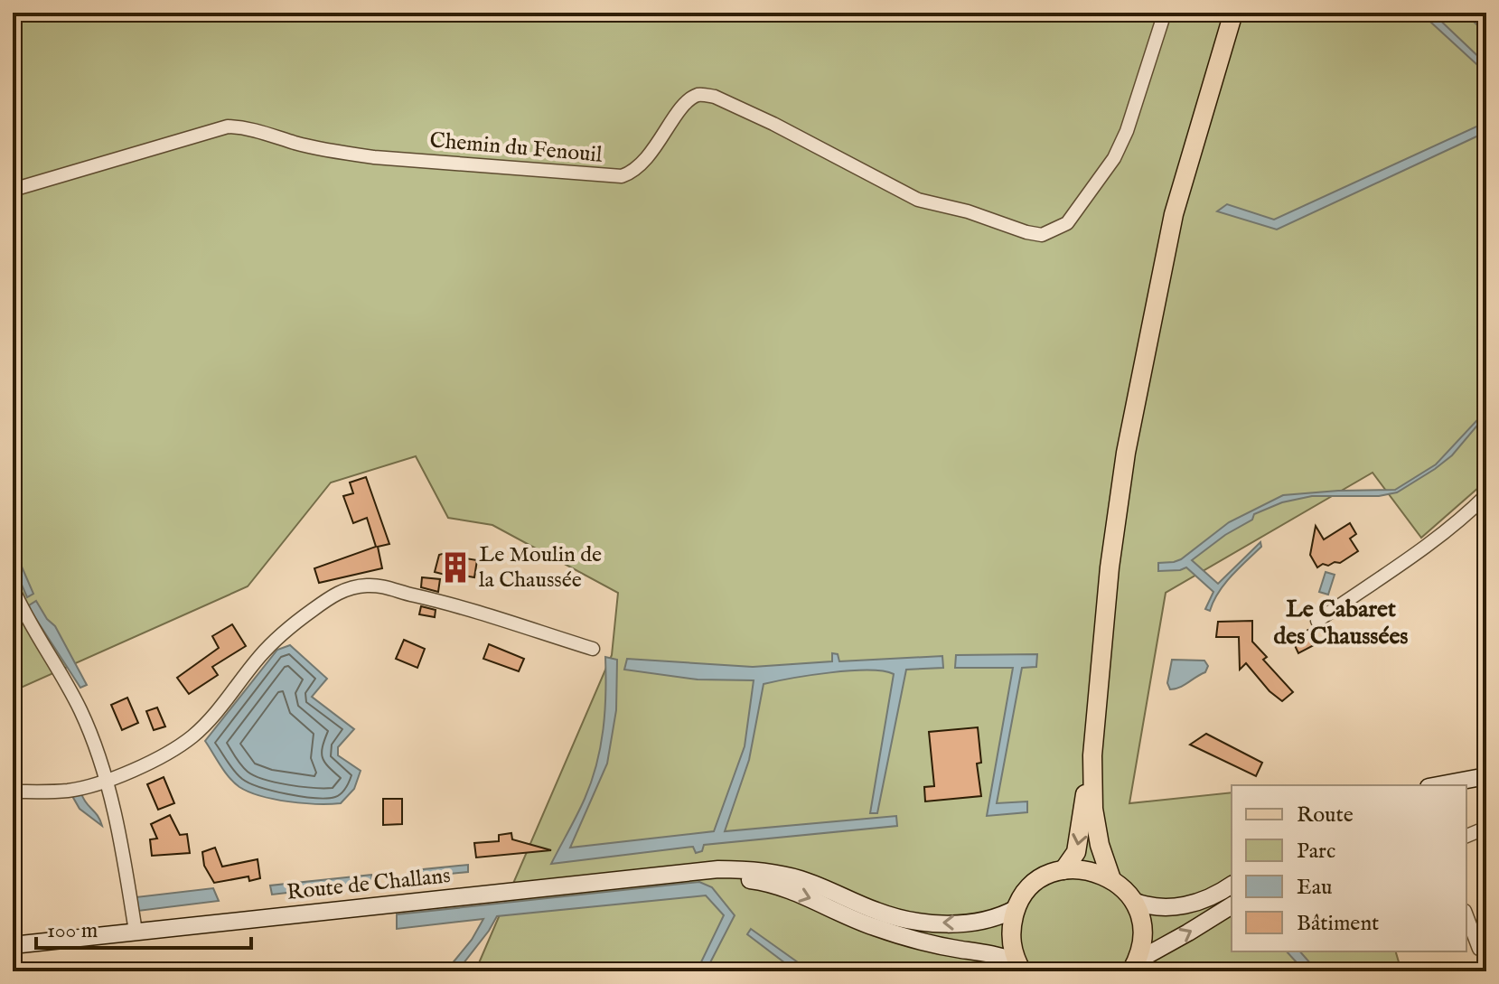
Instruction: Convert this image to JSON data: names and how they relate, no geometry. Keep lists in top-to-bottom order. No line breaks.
{"streets":{"main road":["Route de Challans"],"street":["Chemin du Fenouil"]},"districts":["Le Cabaret des Chaussées"],"places":{"building":["Le Moulin de la Chaussée"]},"legend":["Route","Parc","Eau","Bâtiment"],"scale_bar":"100 m"}
